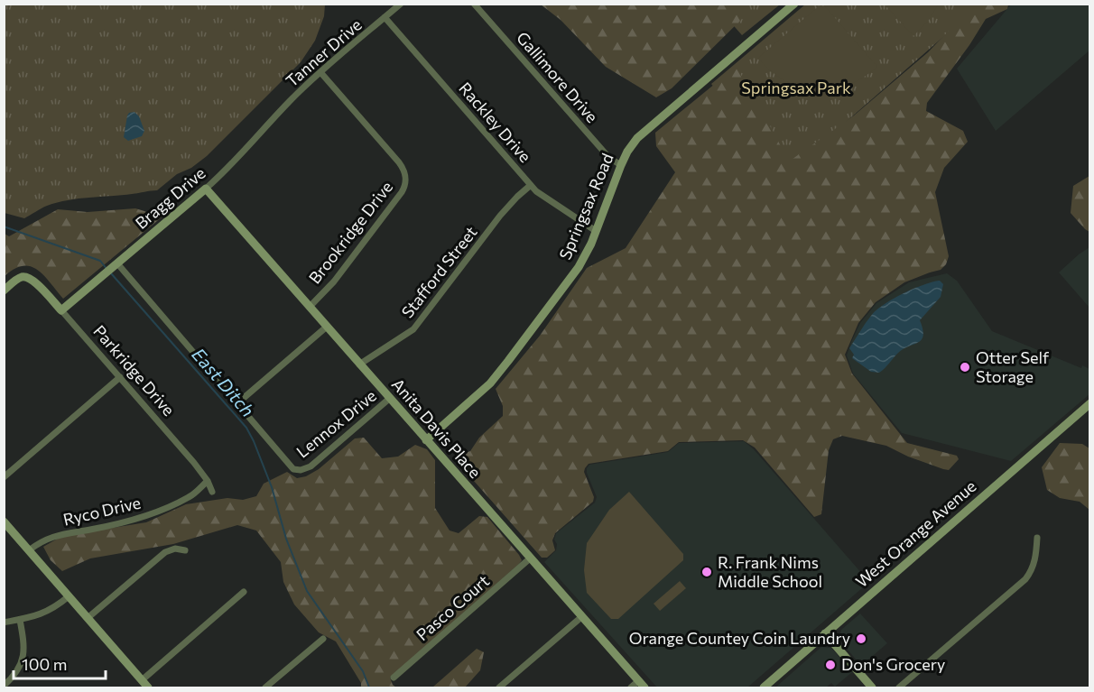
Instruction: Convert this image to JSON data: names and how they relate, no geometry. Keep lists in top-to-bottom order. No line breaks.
{"streets":{"street":["Tanner Drive","Gallimore Drive","Rackley Drive","Bragg Drive","Springsax Road","Brookridge Drive","Stafford Street","Parkridge Drive","Lennox Drive","Anita Davis Place","Ryco Drive","West Orange Avenue","Pasco Court"]},"crossings":[["Tanner Drive","Rackley Drive"],["Tanner Drive","Bragg Drive"],["Tanner Drive","Brookridge Drive"],["Gallimore Drive","Springsax Road"],["Rackley Drive","Springsax Road"],["Rackley Drive","Stafford Street"],["Bragg Drive","Parkridge Drive"],["Bragg Drive","Anita Davis Place"],["Springsax Road","Anita Davis Place"],["Brookridge Drive","Anita Davis Place"],["Stafford Street","Anita Davis Place"],["Parkridge Drive","Ryco Drive"],["Lennox Drive","Anita Davis Place"],["Anita Davis Place","Pasco Court"]],"water":["East Ditch"],"parks":["Springsax Park"],"places":["Otter Self Storage","R. Frank Nims Middle School","Orange Countey Coin Laundry","Don's Grocery"],"scale_bar":"100 m"}
